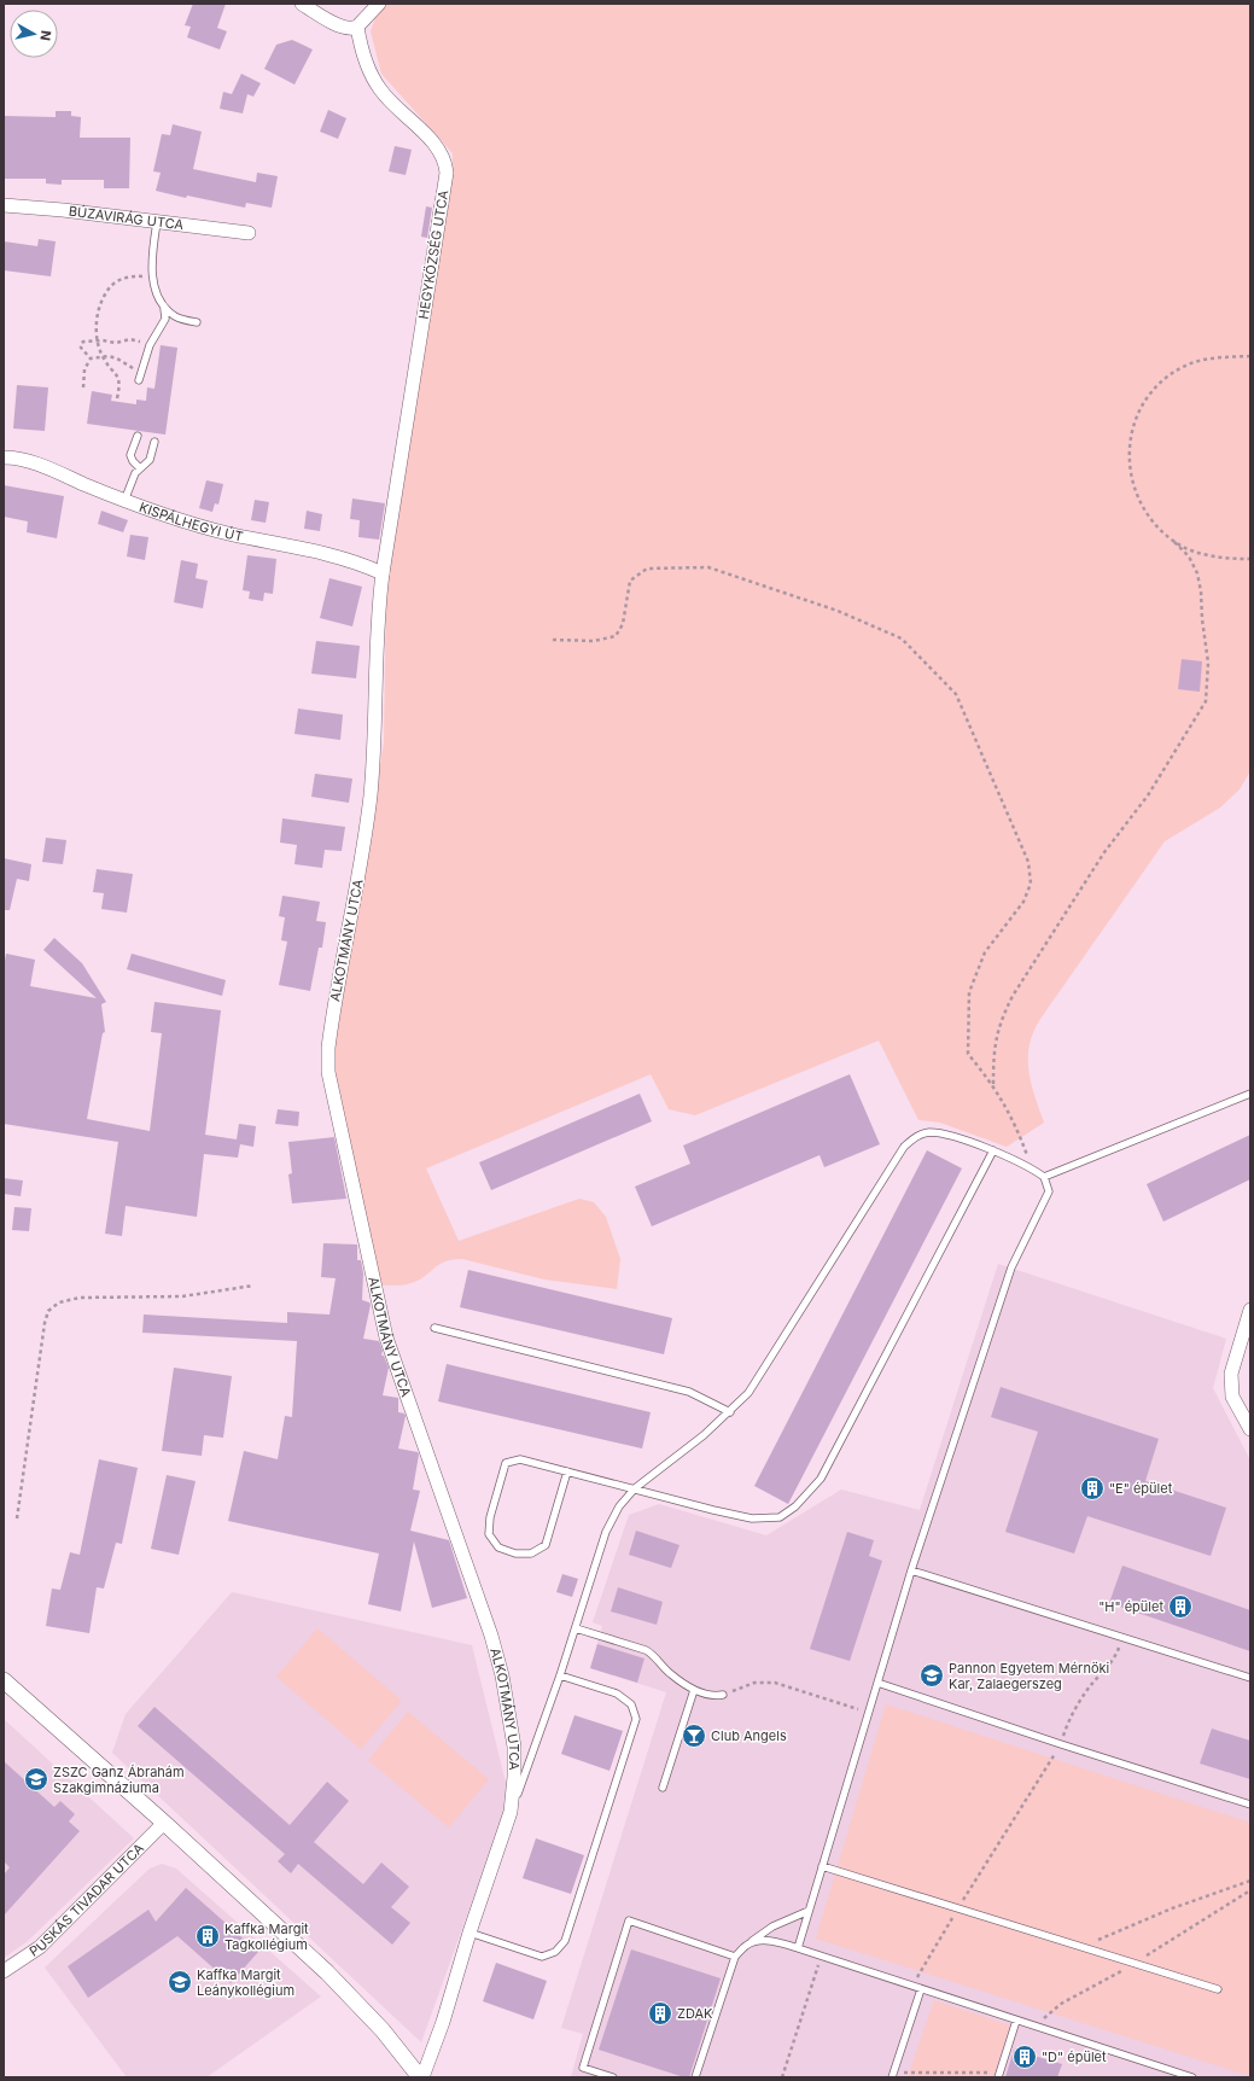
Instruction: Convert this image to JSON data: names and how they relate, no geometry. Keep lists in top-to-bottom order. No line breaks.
{"streets":{"street":["BÚZAVIRÁG UTCA","HEGYKÖZSÉG UTCA","KISPÁLHEGYI ÚT","ALKOTMÁNY UTCA","PUSKÁS TIVADAR UTCA"]},"crossings":[["HEGYKÖZSÉG UTCA","KISPÁLHEGYI ÚT"],["HEGYKÖZSÉG UTCA","ALKOTMÁNY UTCA"],["KISPÁLHEGYI ÚT","ALKOTMÁNY UTCA"]],"places":{"building":["\"E\" épület","\"H\" épület","Kaffka Margit Tagkollégium","ZDAK","\"D\" épület"],"school or university":["Pannon Egyetem Mérnöki Kar, Zalaegerszeg","ZSZC Ganz Ábrahám Szakgimnáziuma","Kaffka Margit Leánykollégium"],"bar":["Club Angels"]},"north":"right"}
